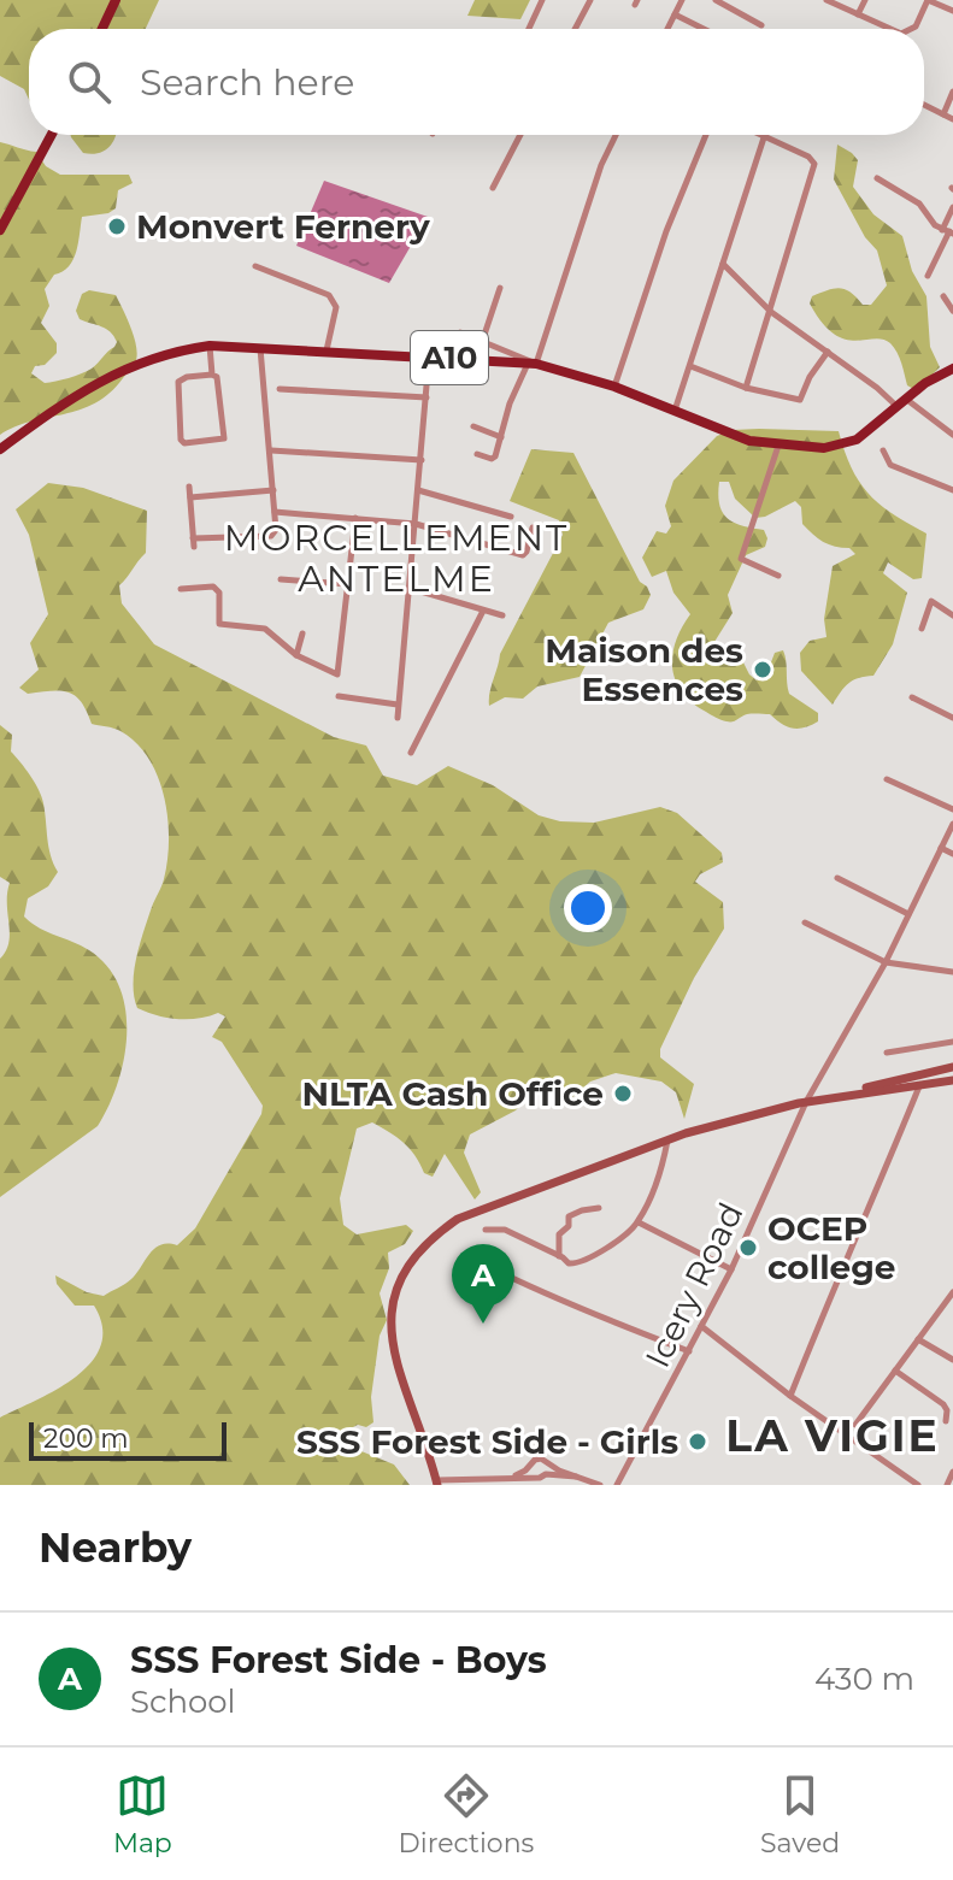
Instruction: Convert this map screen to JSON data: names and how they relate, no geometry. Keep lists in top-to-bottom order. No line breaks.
{"streets":{"main road":["A10"],"street":["Icery Road"]},"districts":["MORCELLEMENT ANTELME","LA VIGIE"],"places":["Monvert Fernery","Maison des Essences","NLTA Cash Office","OCEP college","SSS Forest Side - Girls"],"scale_bar":"200 m","page":{"search":"Search here","pins":"A","scale":"200 m","heading":"Nearby","list":[{"mark":"A","name":"SSS Forest Side - Boys","note":"School","value":"430 m"}],"nav":["Map","Directions","Saved"]}}
